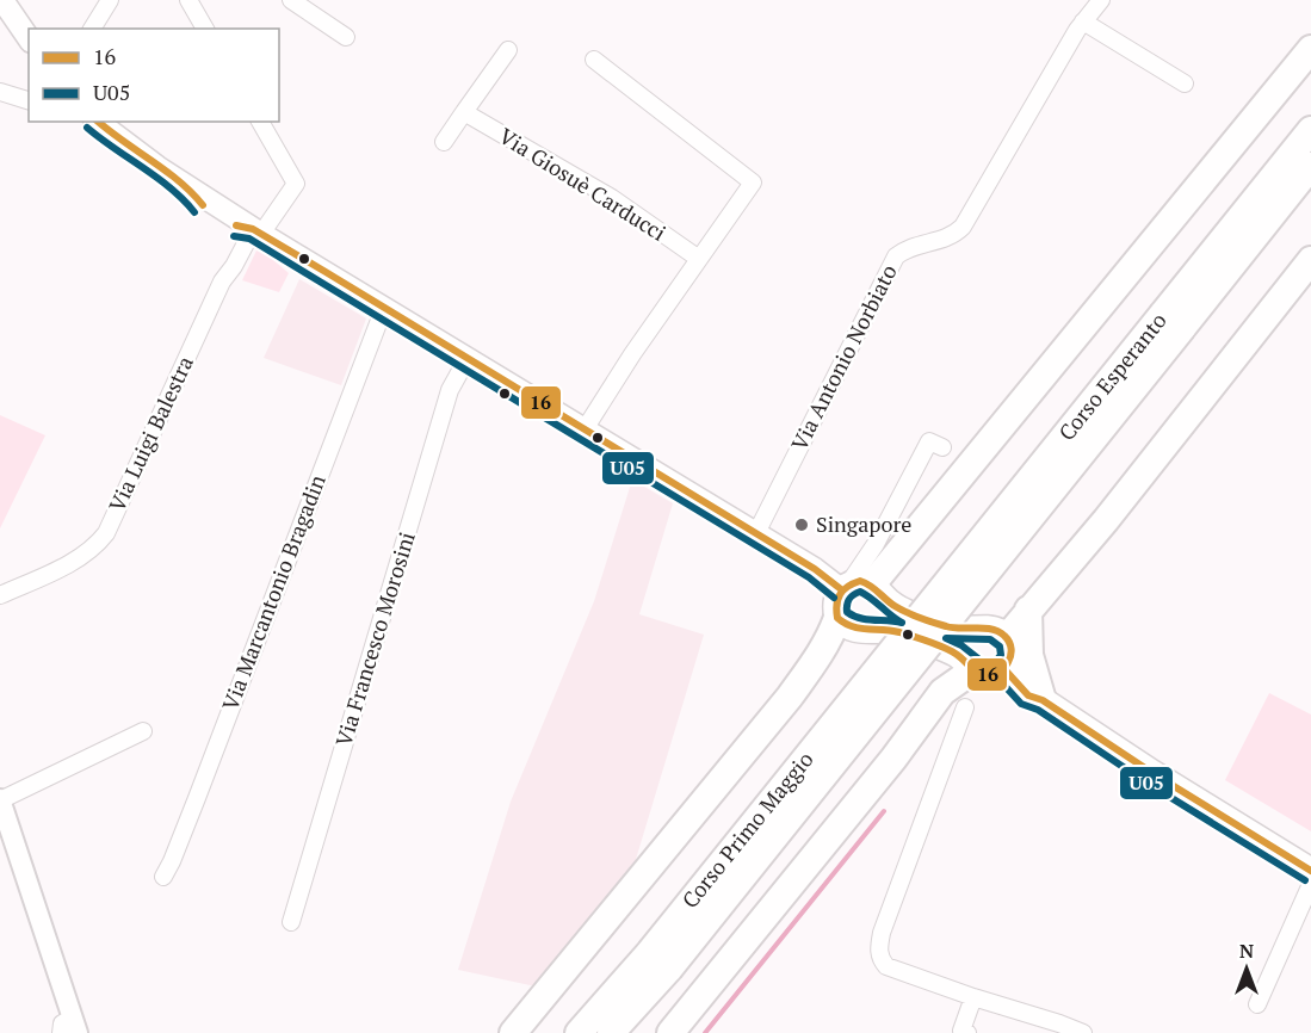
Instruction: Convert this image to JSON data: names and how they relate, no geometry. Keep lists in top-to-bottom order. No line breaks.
{"streets":{"highway":["Corso Esperanto","Corso Primo Maggio"],"street":["Via Giosuè Carducci","Via Antonio Norbiato","Via Luigi Balestra","Via Marcantonio Bragadin","Via Francesco Morosini"]},"crossings":[["Corso Esperanto","Corso Primo Maggio"]],"places":["Singapore"],"lines":["transit line 16","transit line U05"],"legend":["16","U05"],"north":"top"}
